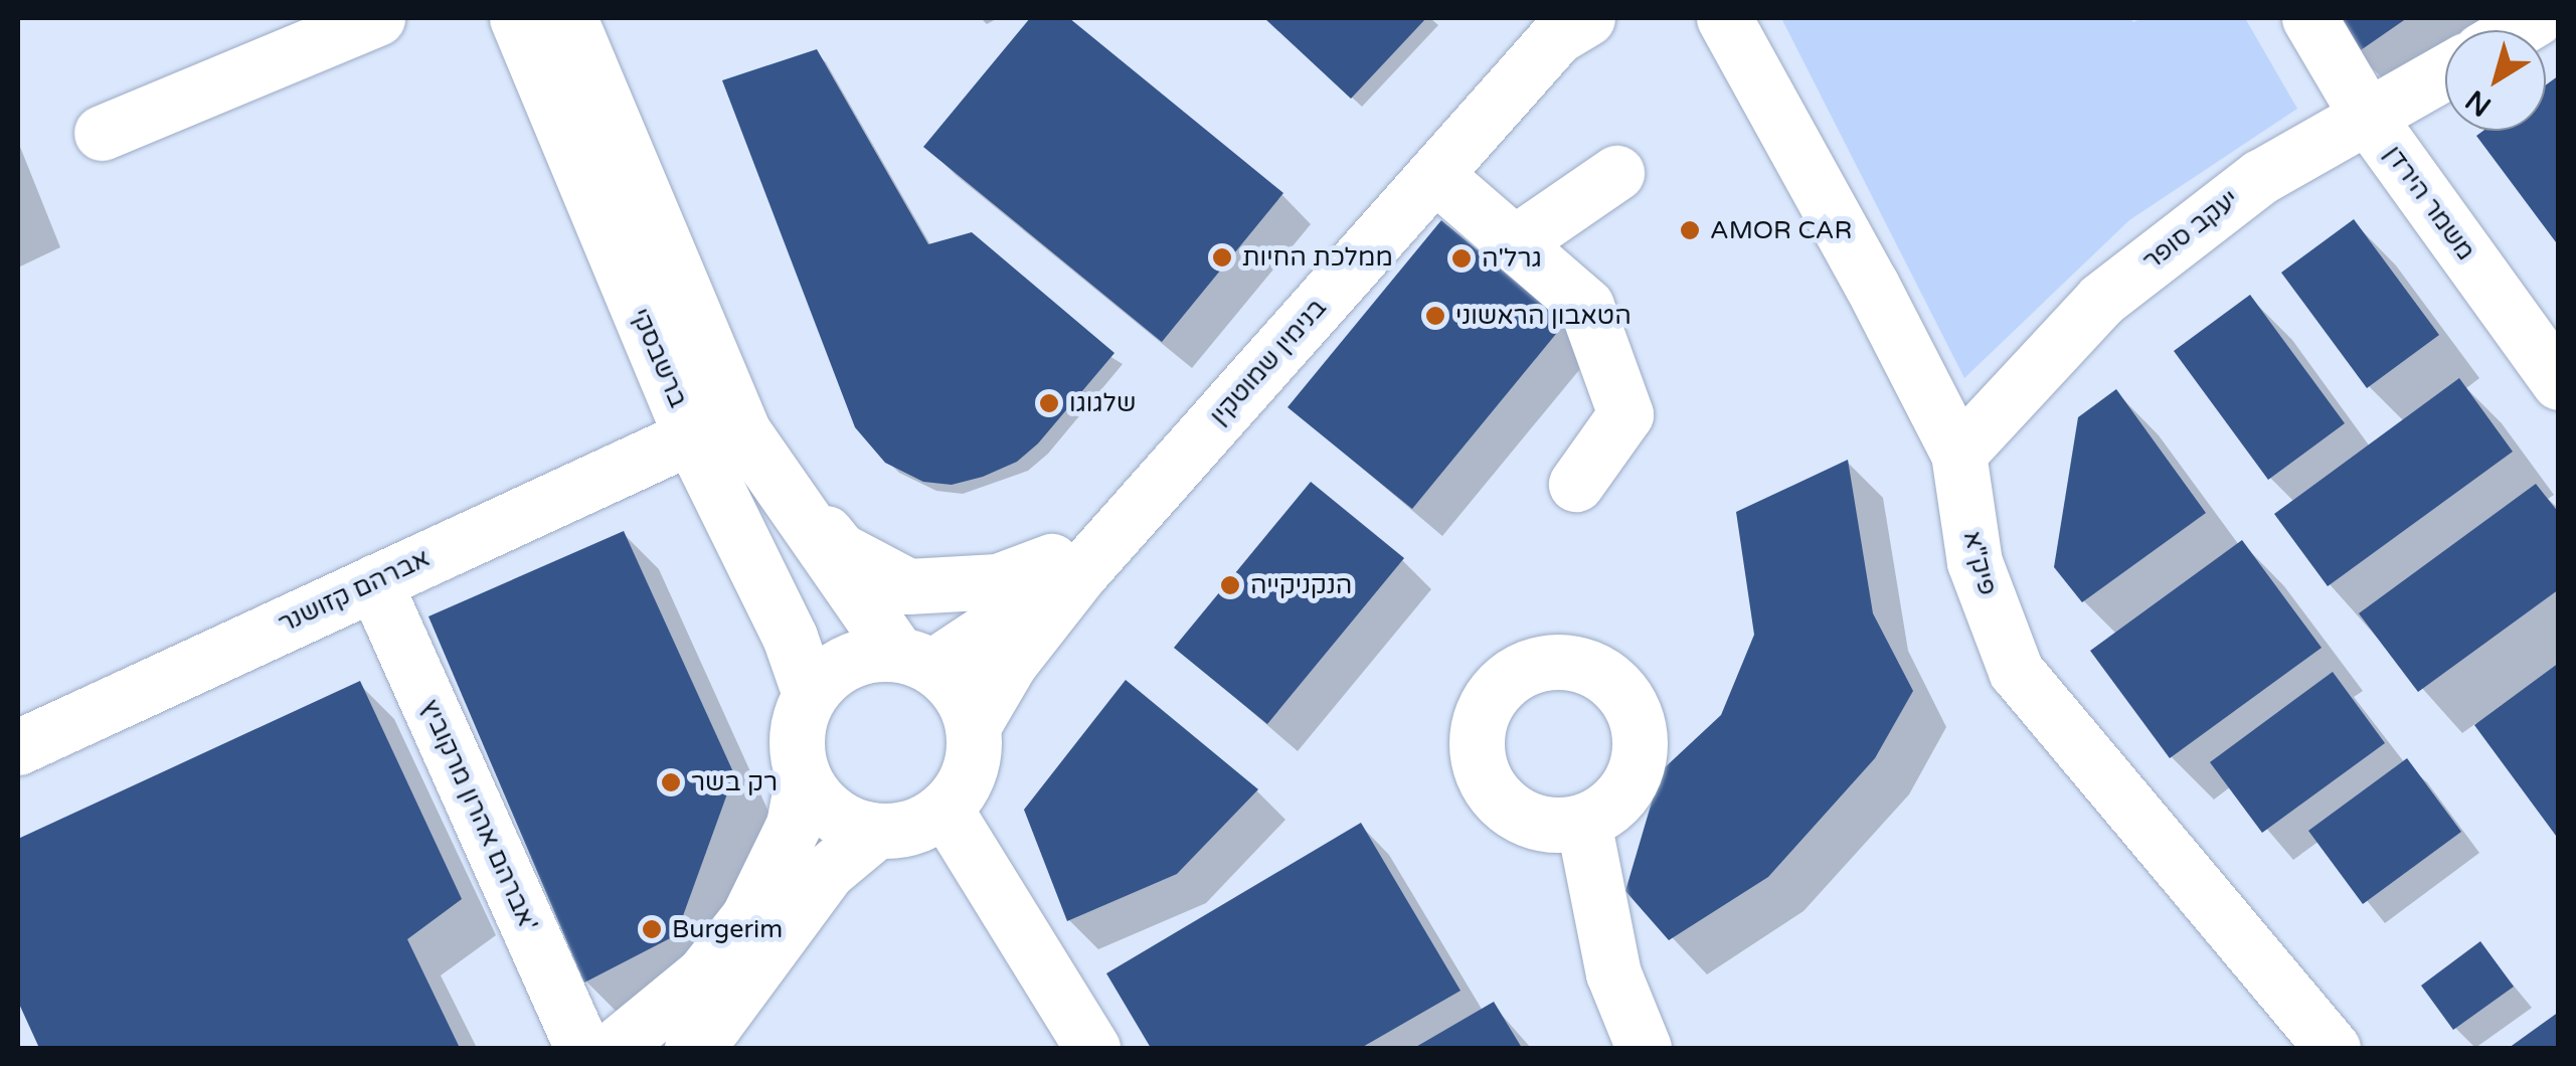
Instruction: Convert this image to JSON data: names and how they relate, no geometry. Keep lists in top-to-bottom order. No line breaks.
{"streets":{"street":["משמר הירדן","יעקב סופר","ברשבסקי","בנימין שמוטקין","פיק\"א","אברהם קזושנר","אברהם אהרון מרקוביץ'"]},"crossings":[["משמר הירדן","יעקב סופר"],["יעקב סופר","פיק\"א"],["ברשבסקי","בנימין שמוטקין"],["ברשבסקי","אברהם קזושנר"],["אברהם קזושנר","אברהם אהרון מרקוביץ'"]],"places":["AMOR CAR","ממלכת החיות","גרל'ה","הטאבון הראשוני","שלגוגו","הנקניקייה","רק בשר","Burgerim"],"north":"bottom left"}
